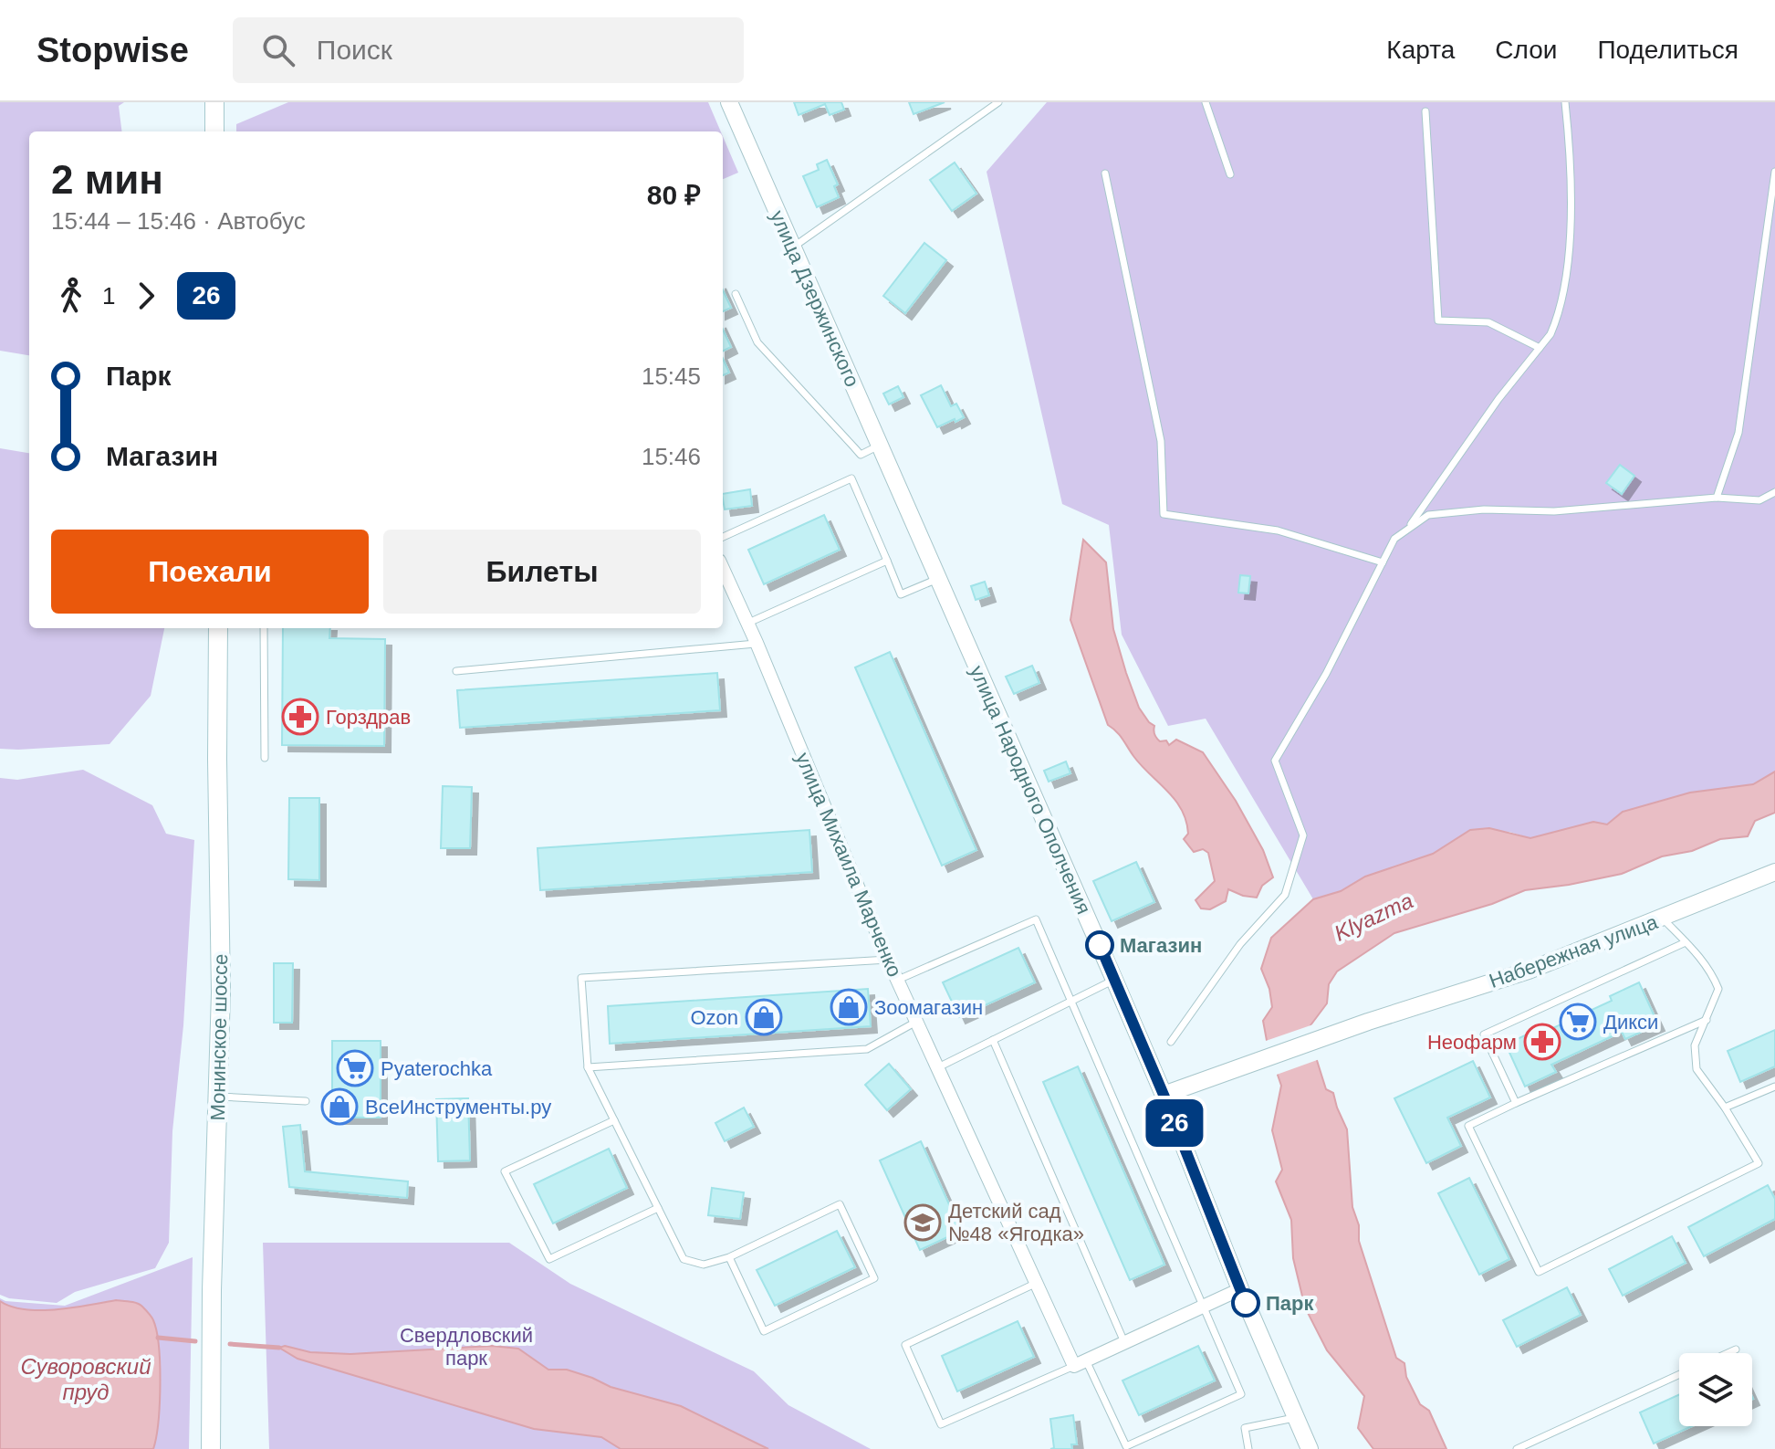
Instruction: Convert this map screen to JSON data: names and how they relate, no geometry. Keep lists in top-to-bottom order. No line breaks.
{"streets":{"main road":["Монинское шоссе"],"street":["улица Дзержинского","улица Народного Ополчения","улица Михаила Марченко","Набережная улица"]},"crossings":[["улица Дзержинского","улица Народного Ополчения"],["улица Народного Ополчения","Набережная улица"]],"water":["Klyazma","Суворовский пруд"],"parks":["Свердловский парк"],"places":{"pharmacy":["Горздрав","Неофарм"],"other":["Магазин","Парк"],"shop":["Зоомагазин","Ozon","ВсеИнструменты.ру"],"supermarket":["Дикси","Pyaterochka"],"school or university":["Детский сад №48 «Ягодка»"]},"lines":["bus line 26"],"page":{"header":"Stopwise","search":"Поиск","nav":["Карта","Слои","Поделиться"],"on_map":"26","heading":["2 мин","15:44 – 15:46 · Автобус","80 ₽"],"legs":["1","26"],"list":[{"name":"Парк","value":"15:45"},{"name":"Магазин","value":"15:46"}],"buttons":["Поехали","Билеты"]}}
